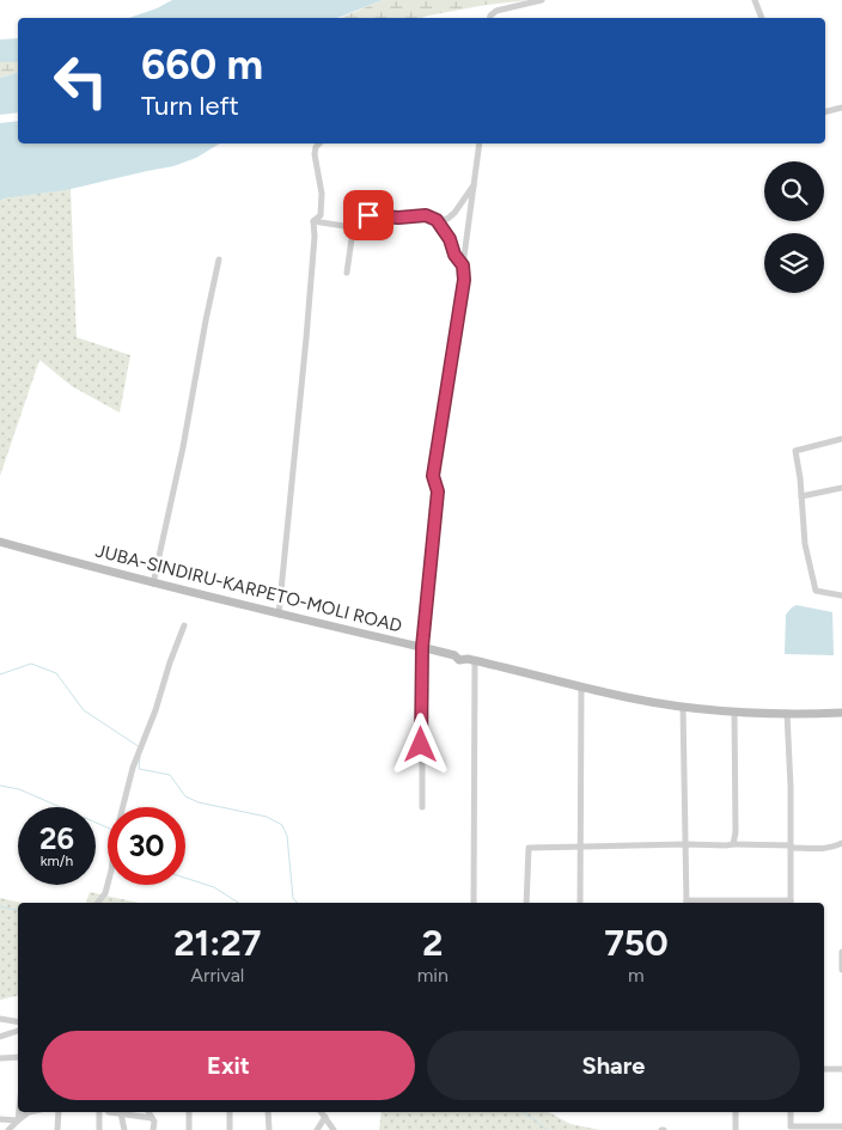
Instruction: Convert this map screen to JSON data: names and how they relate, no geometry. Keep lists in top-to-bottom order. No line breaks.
{"streets":{"main road":["JUBA-SINDIRU-KARPETO-MOLI ROAD"]},"page":{"turn":["660 m","Turn left"],"speed":"26 km/h","limit":"30","eta":["21:27","Arrival","2","min","750","m"],"buttons":["Exit","Share"]}}
